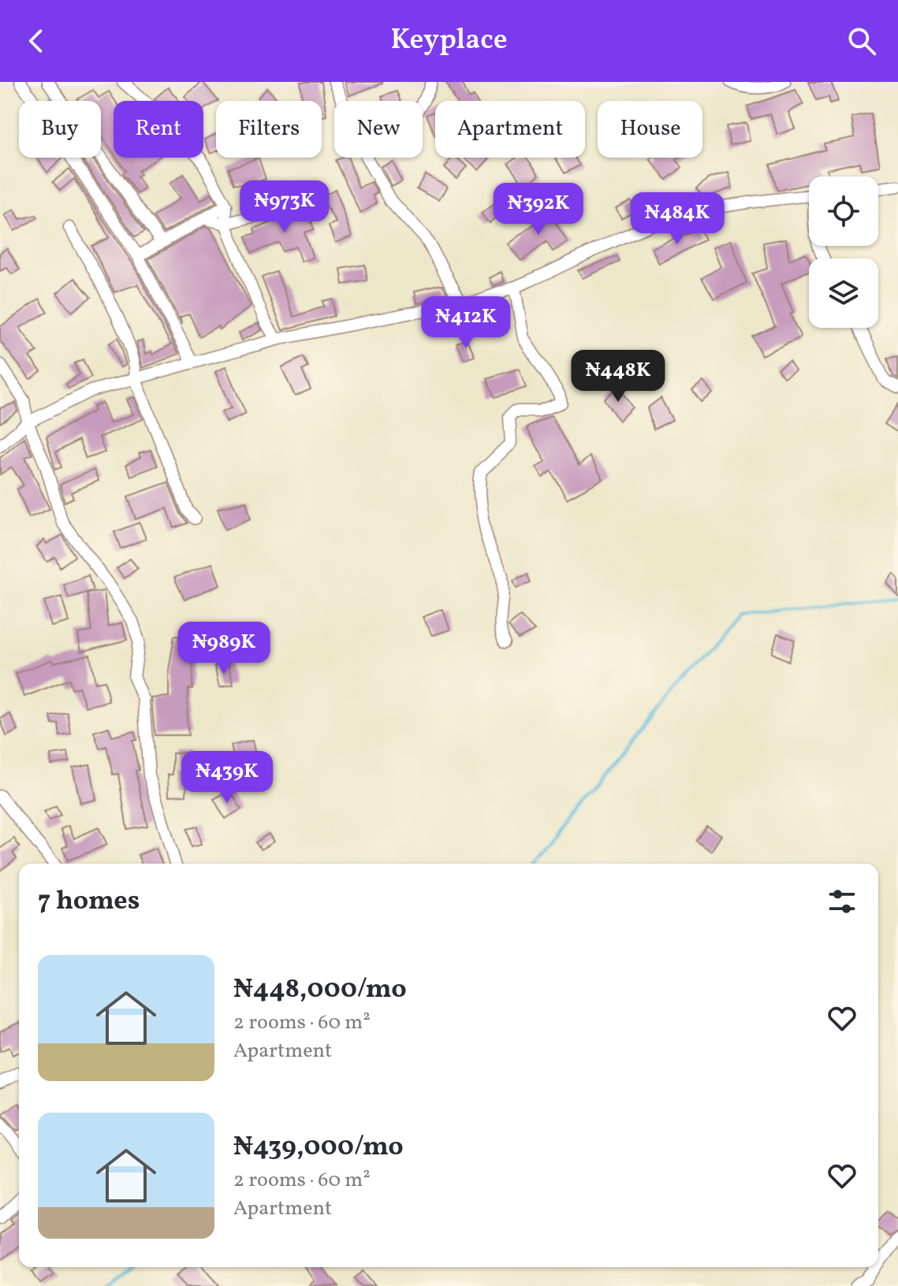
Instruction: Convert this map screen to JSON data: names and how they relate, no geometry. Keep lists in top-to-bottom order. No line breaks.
{"page":{"header":"Keyplace","chip":["Buy","Rent","Filters","New","Apartment","House"],"price":["₦973K","₦392K","₦484K","₦412K","₦448K","₦989K","₦439K"],"heading":"7 homes","list":[{"name":"₦448,000/mo","note":"2 rooms · 60 m² · Apartment"},{"name":"₦439,000/mo","note":"2 rooms · 60 m² · Apartment"}]}}
